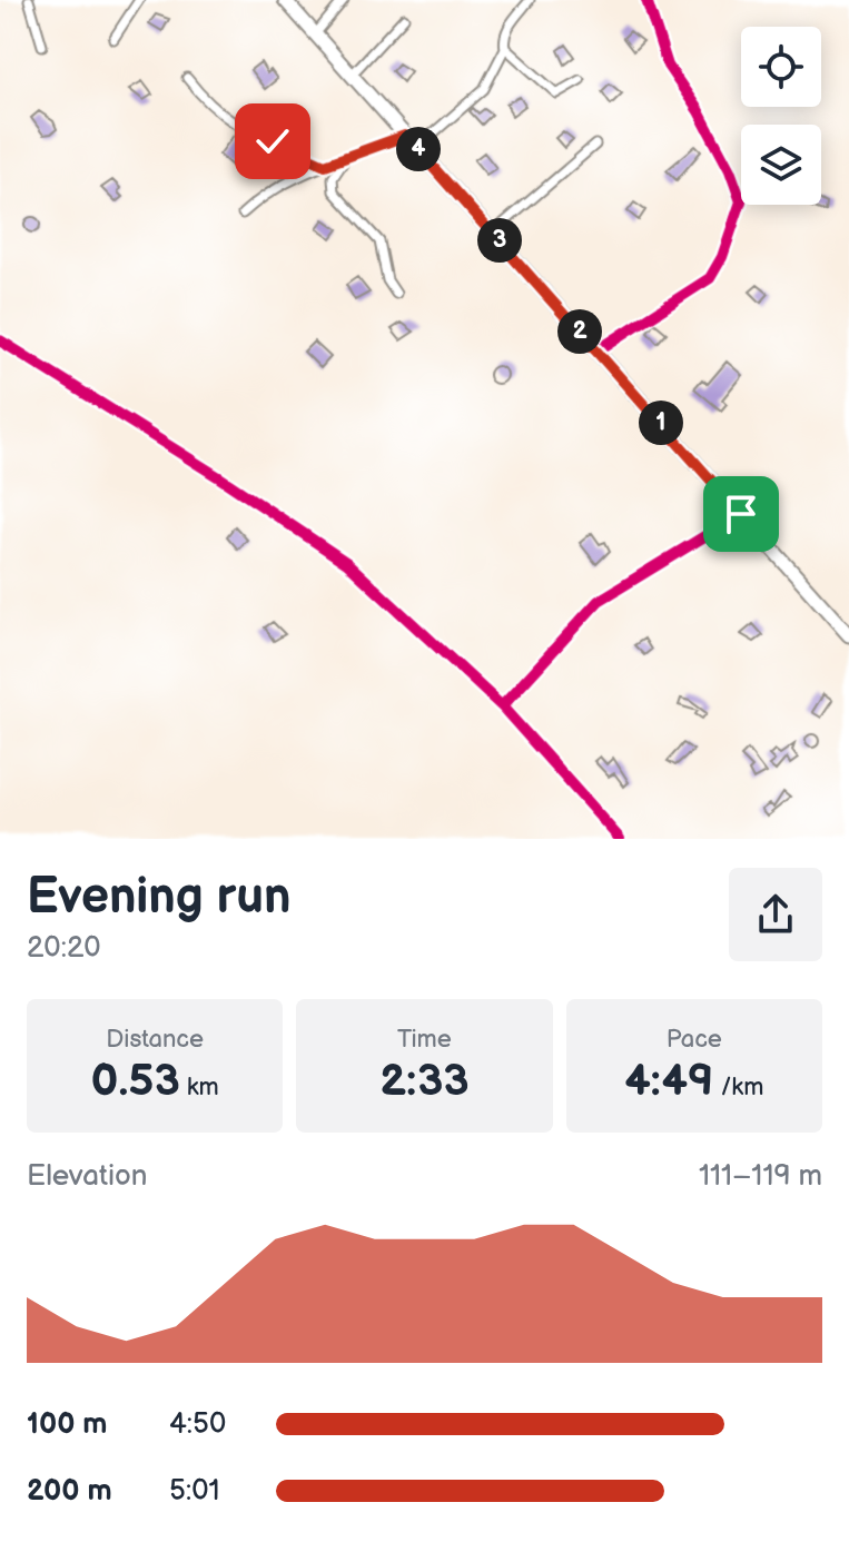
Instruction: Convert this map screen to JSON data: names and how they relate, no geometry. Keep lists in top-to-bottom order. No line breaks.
{"page":{"pins":["4","3","2","1"],"heading":["Evening run","20:20"],"stats":[["Distance","0.53 km"],["Time","2:33"],["Pace","4:49 /km"]],"chart":["Elevation","111–119 m"],"list":[{"name":"100 m","note":"4:50"},{"name":"200 m","note":"5:01"}]}}
